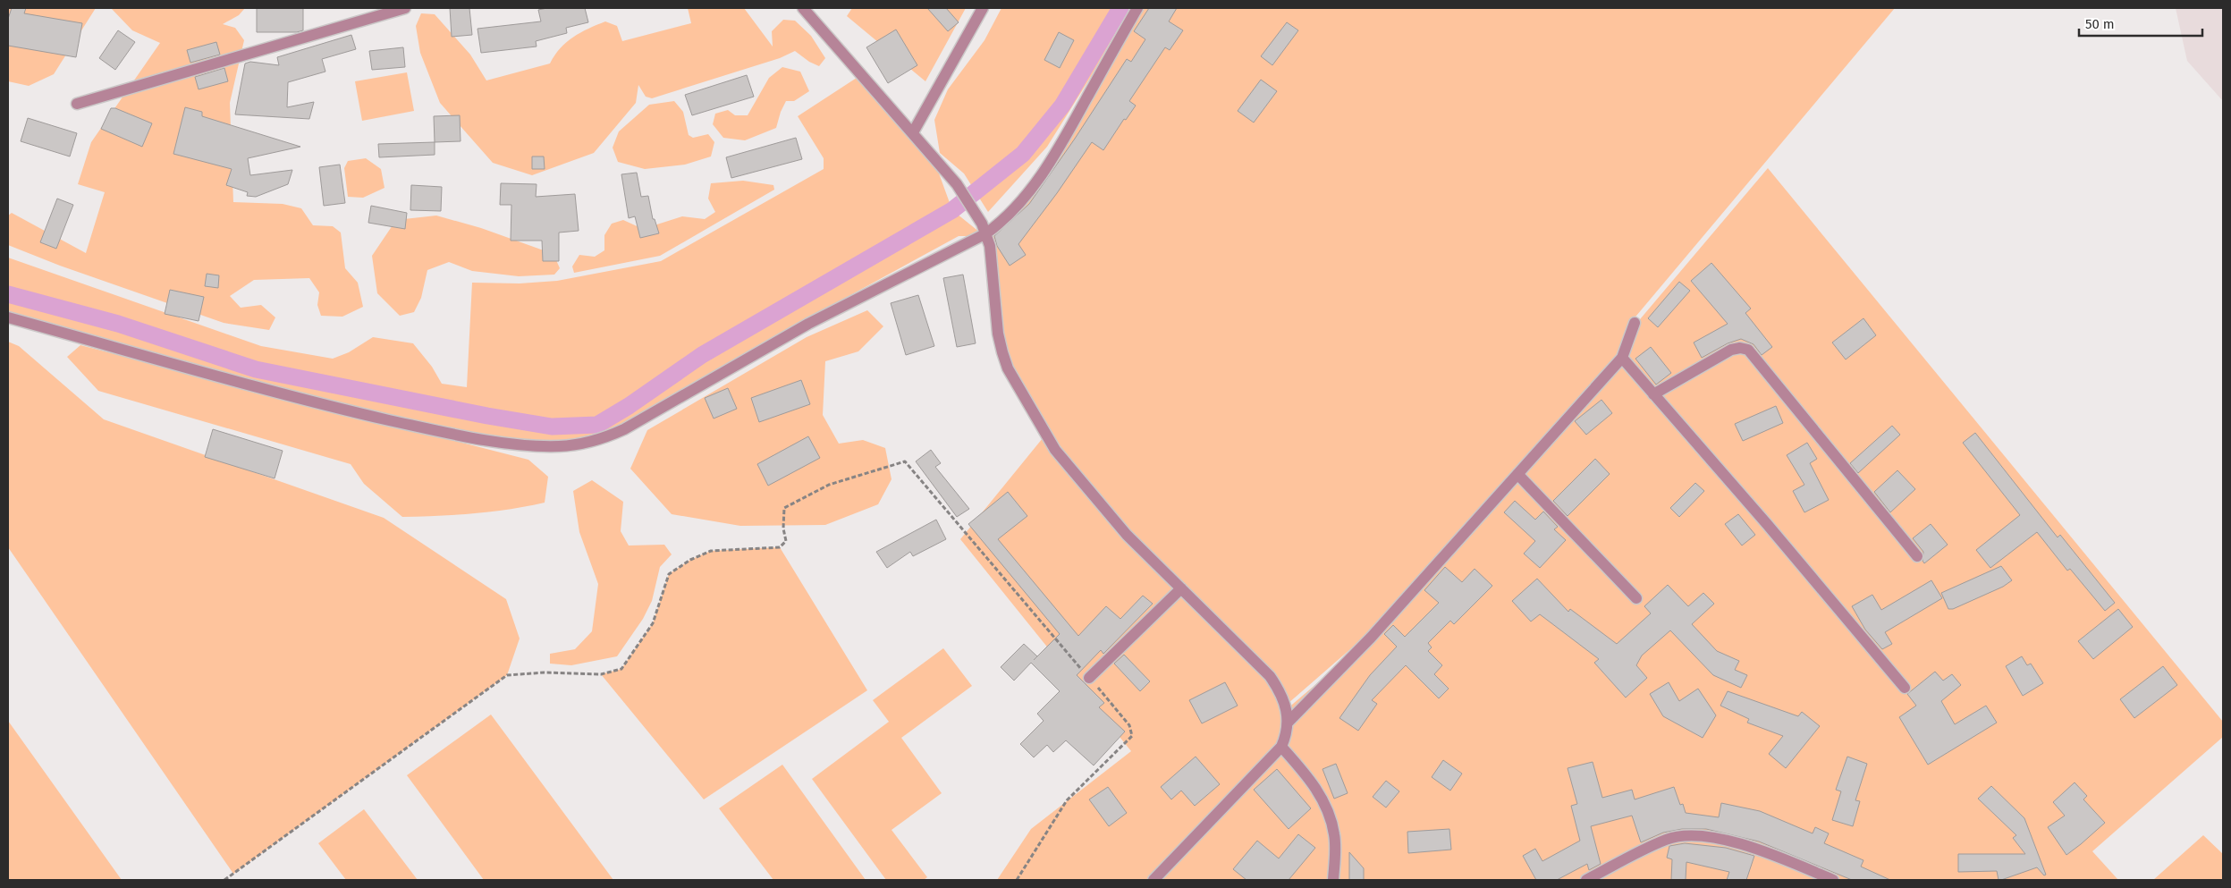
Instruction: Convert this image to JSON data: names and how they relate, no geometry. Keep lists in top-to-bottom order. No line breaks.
{"scale_bar":"50 m"}
